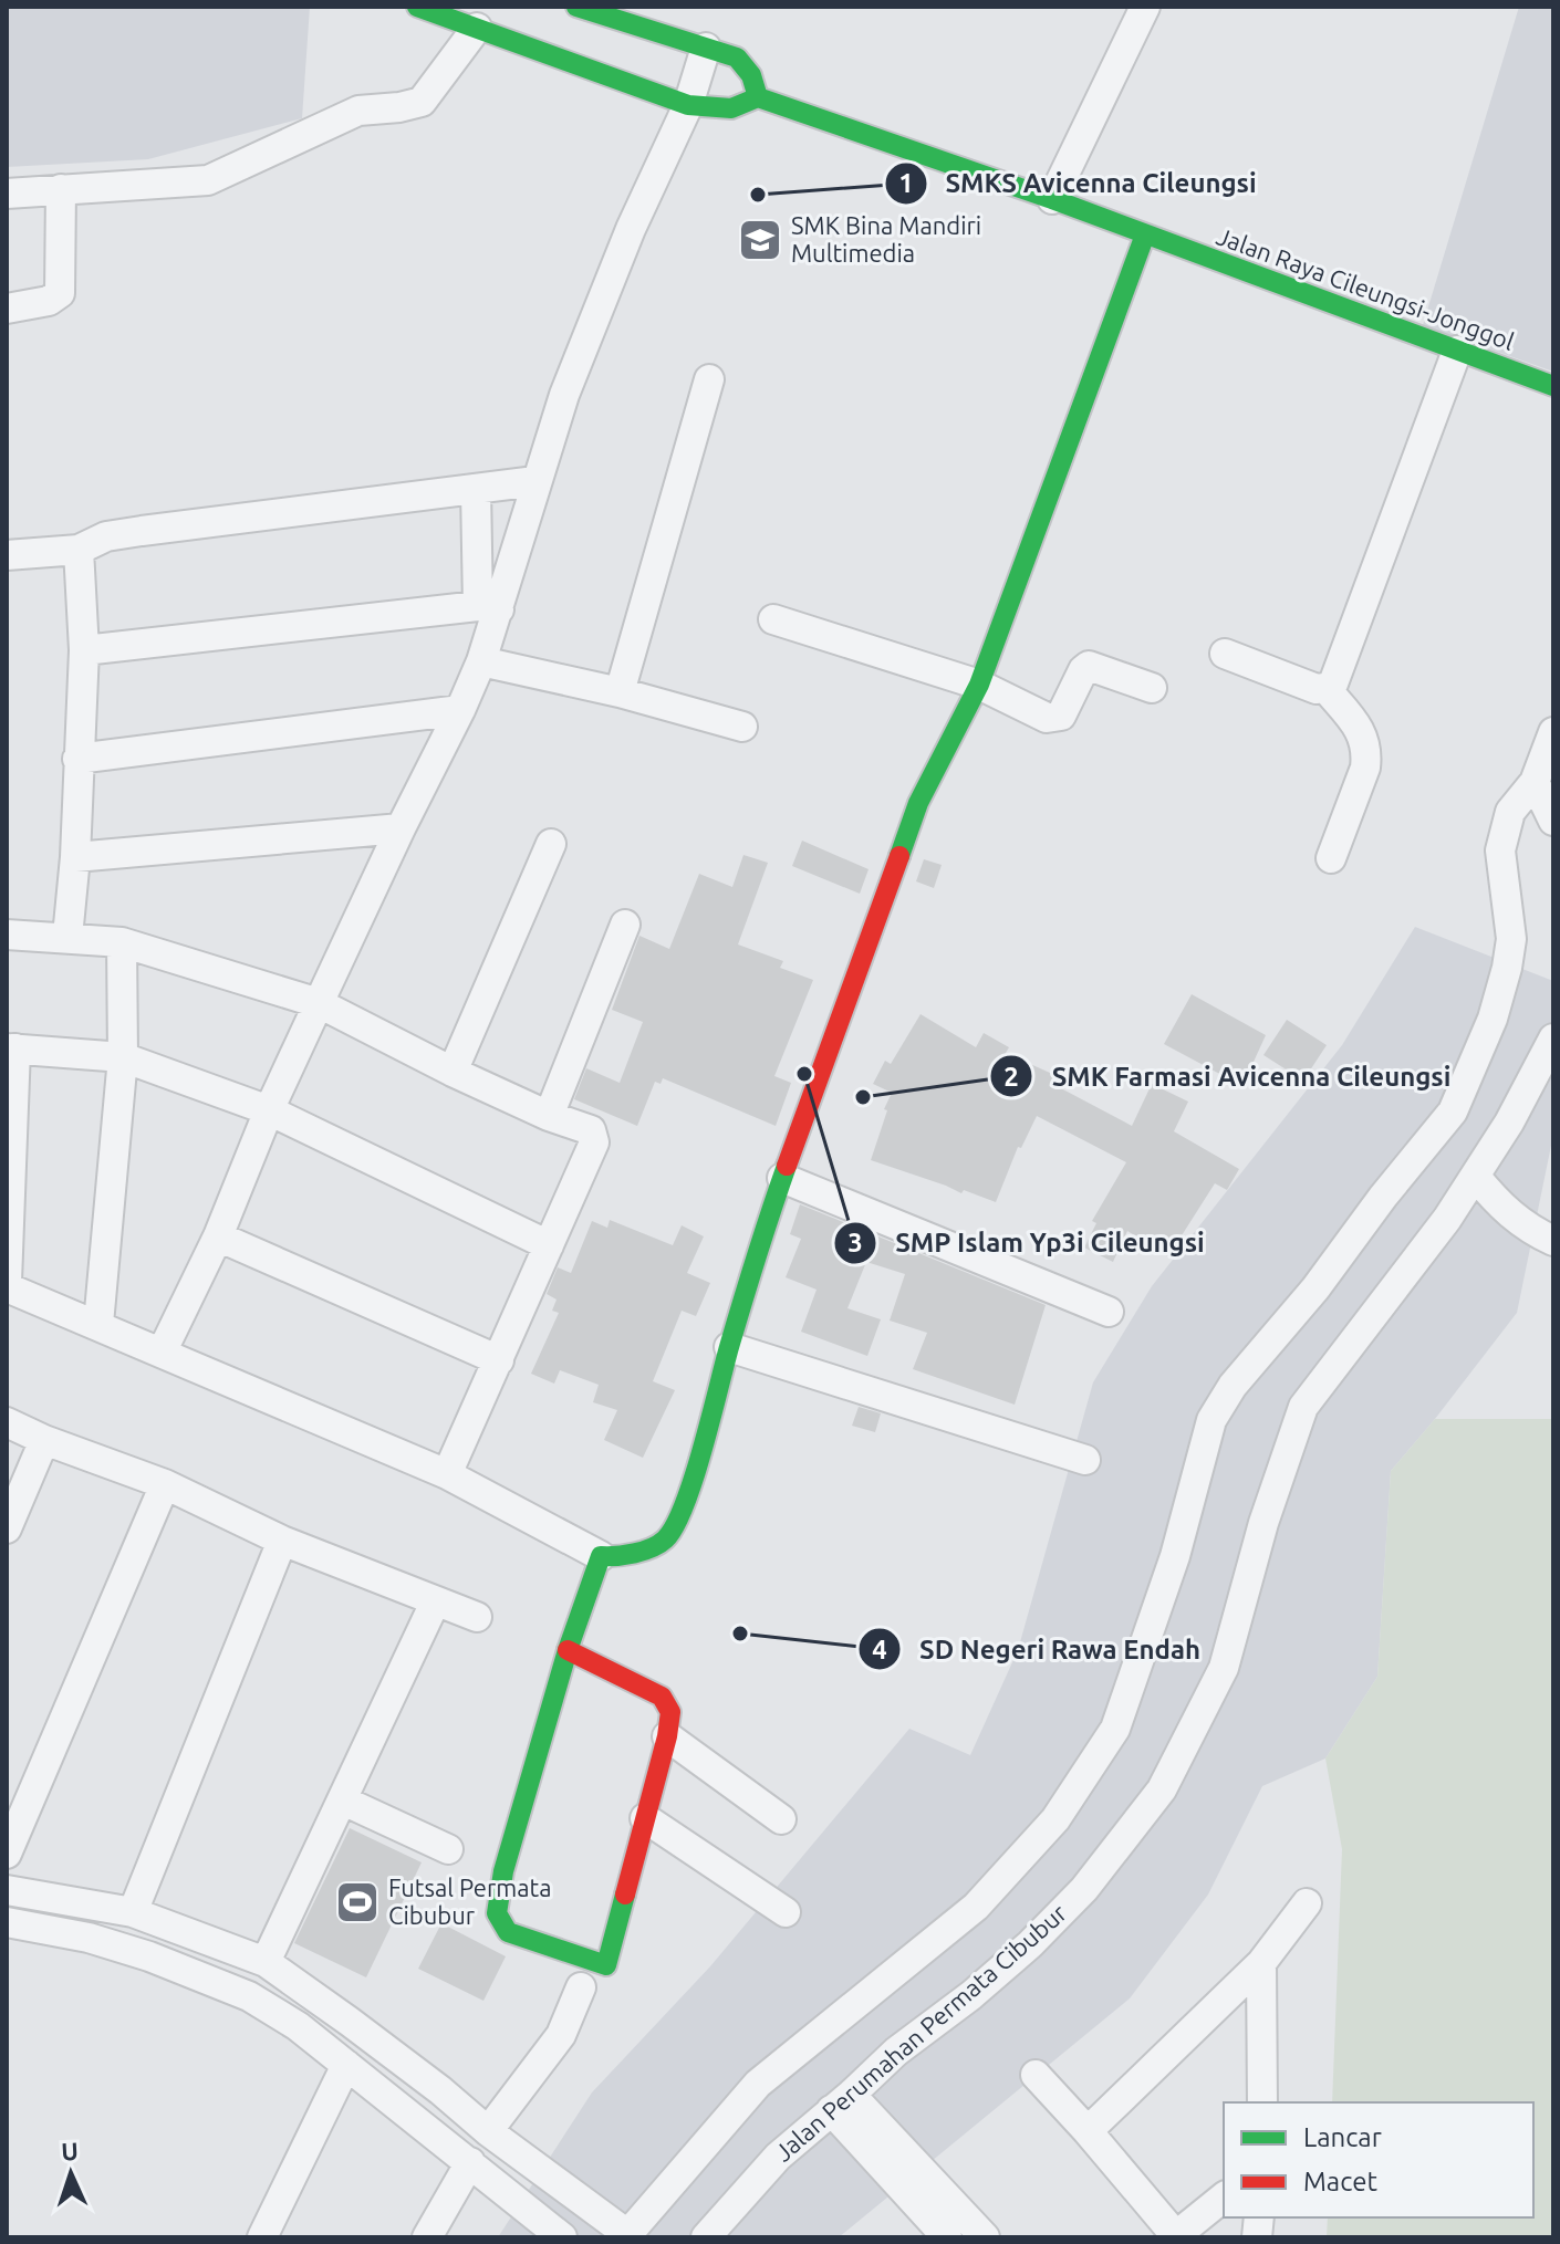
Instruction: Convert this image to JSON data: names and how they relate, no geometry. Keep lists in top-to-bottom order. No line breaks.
{"streets":{"main road":["Jalan Raya Cileungsi-Jonggol"],"street":["Jalan Perumahan Permata Cibubur"]},"places":{"other":["SMKS Avicenna Cileungsi","SMP Islam Yp3i Cileungsi","SMK Farmasi Avicenna Cileungsi","SD Negeri Rawa Endah"],"school or university":["SMK Bina Mandiri Multimedia"],"sports":["Futsal Permata Cibubur"]},"legend":["Lancar","Macet"],"north":"top"}
